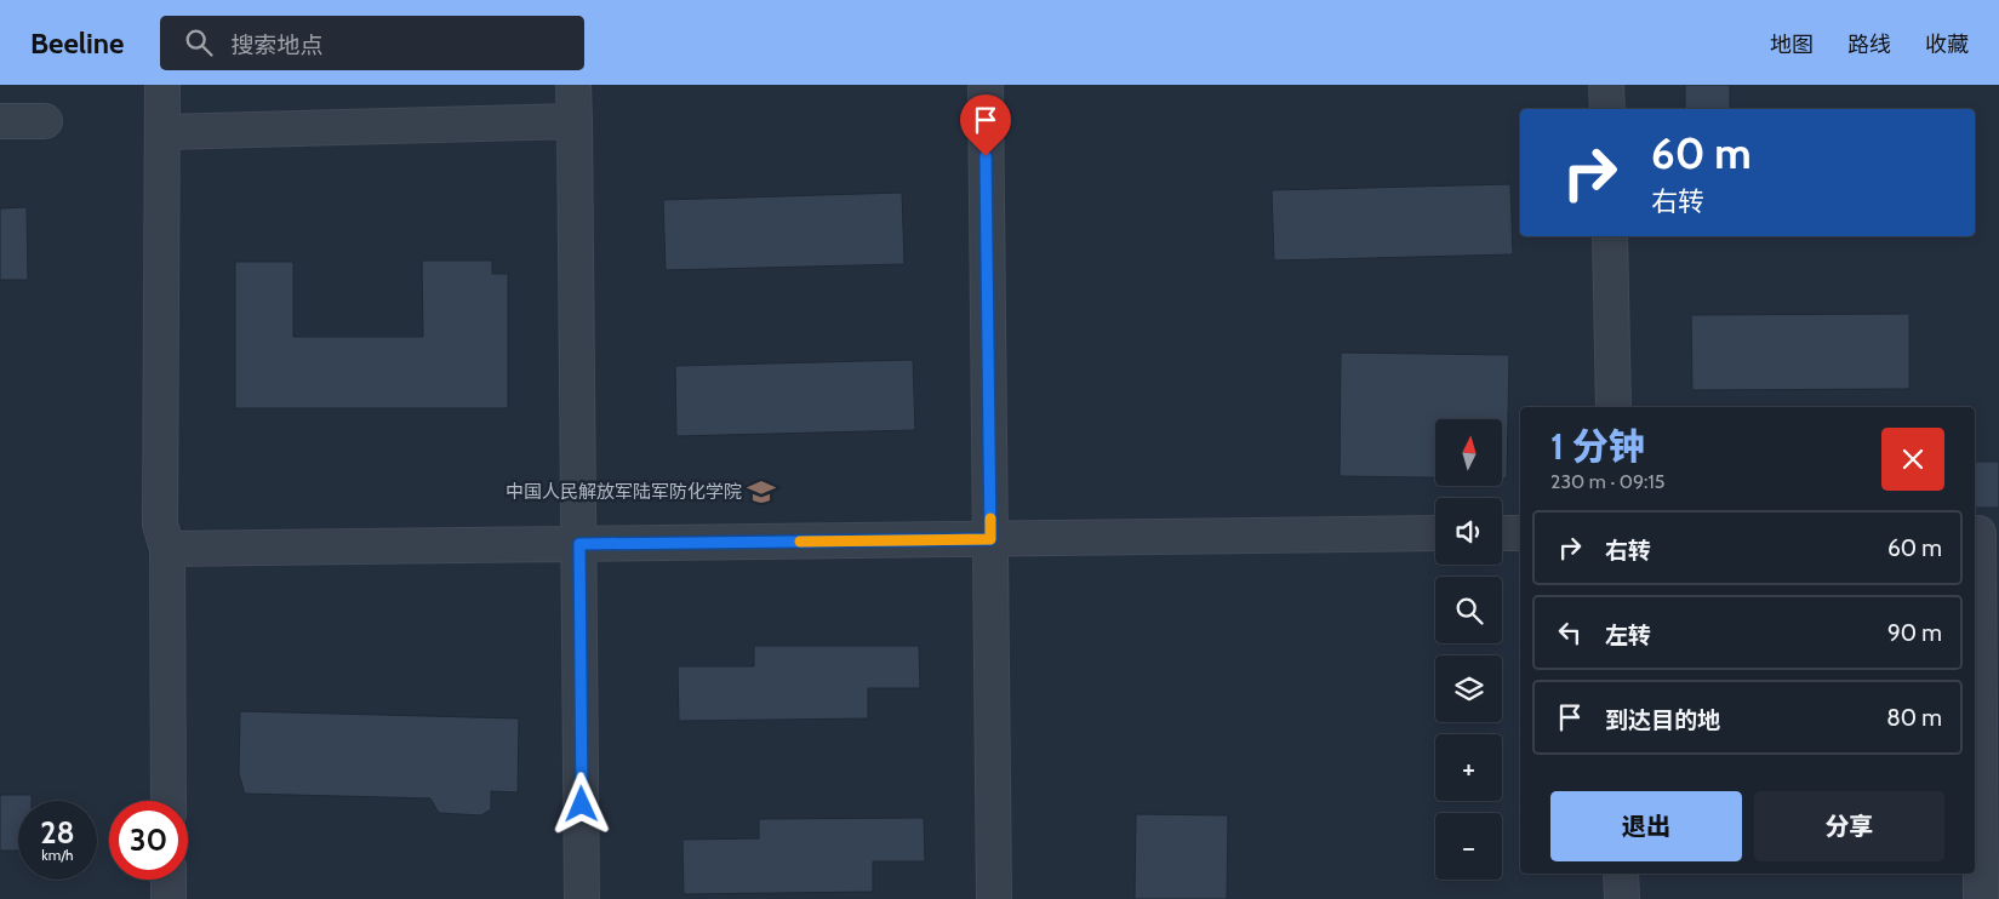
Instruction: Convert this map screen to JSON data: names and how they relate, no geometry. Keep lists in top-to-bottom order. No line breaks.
{"places":{"school or university":["中国人民解放军陆军防化学院"]},"north":"top","page":{"header":"Beeline","search":"搜索地点","nav":["地图","路线","收藏"],"turn":["60 m","右转"],"heading":["1 分钟","230 m · 09:15"],"map_buttons":["+","−"],"list":[{"name":"右转","value":"60 m"},{"name":"左转","value":"90 m"},{"name":"到达目的地","value":"80 m"}],"buttons":["退出","分享"],"speed":"28 km/h","limit":"30"}}
